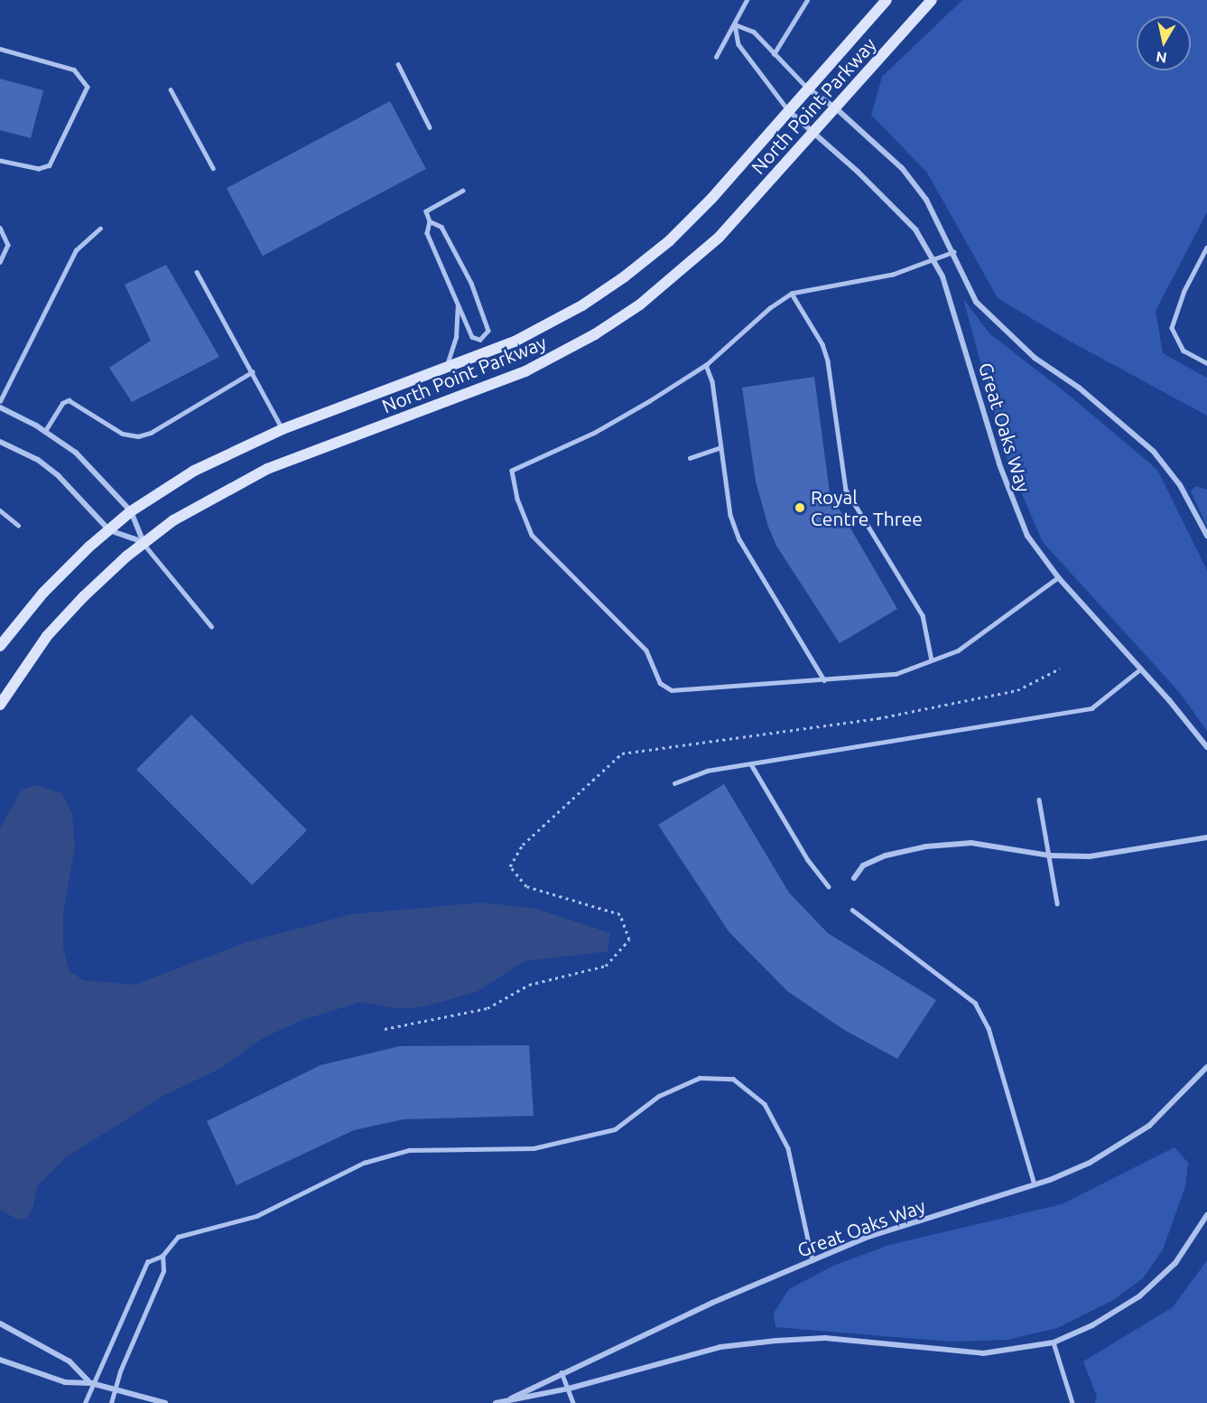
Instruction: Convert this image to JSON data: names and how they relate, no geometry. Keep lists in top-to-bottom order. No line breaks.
{"streets":{"street":["North Point Parkway","Great Oaks Way"]},"crossings":[["North Point Parkway","Great Oaks Way"]],"places":["Royal Centre Three"],"north":"bottom"}
